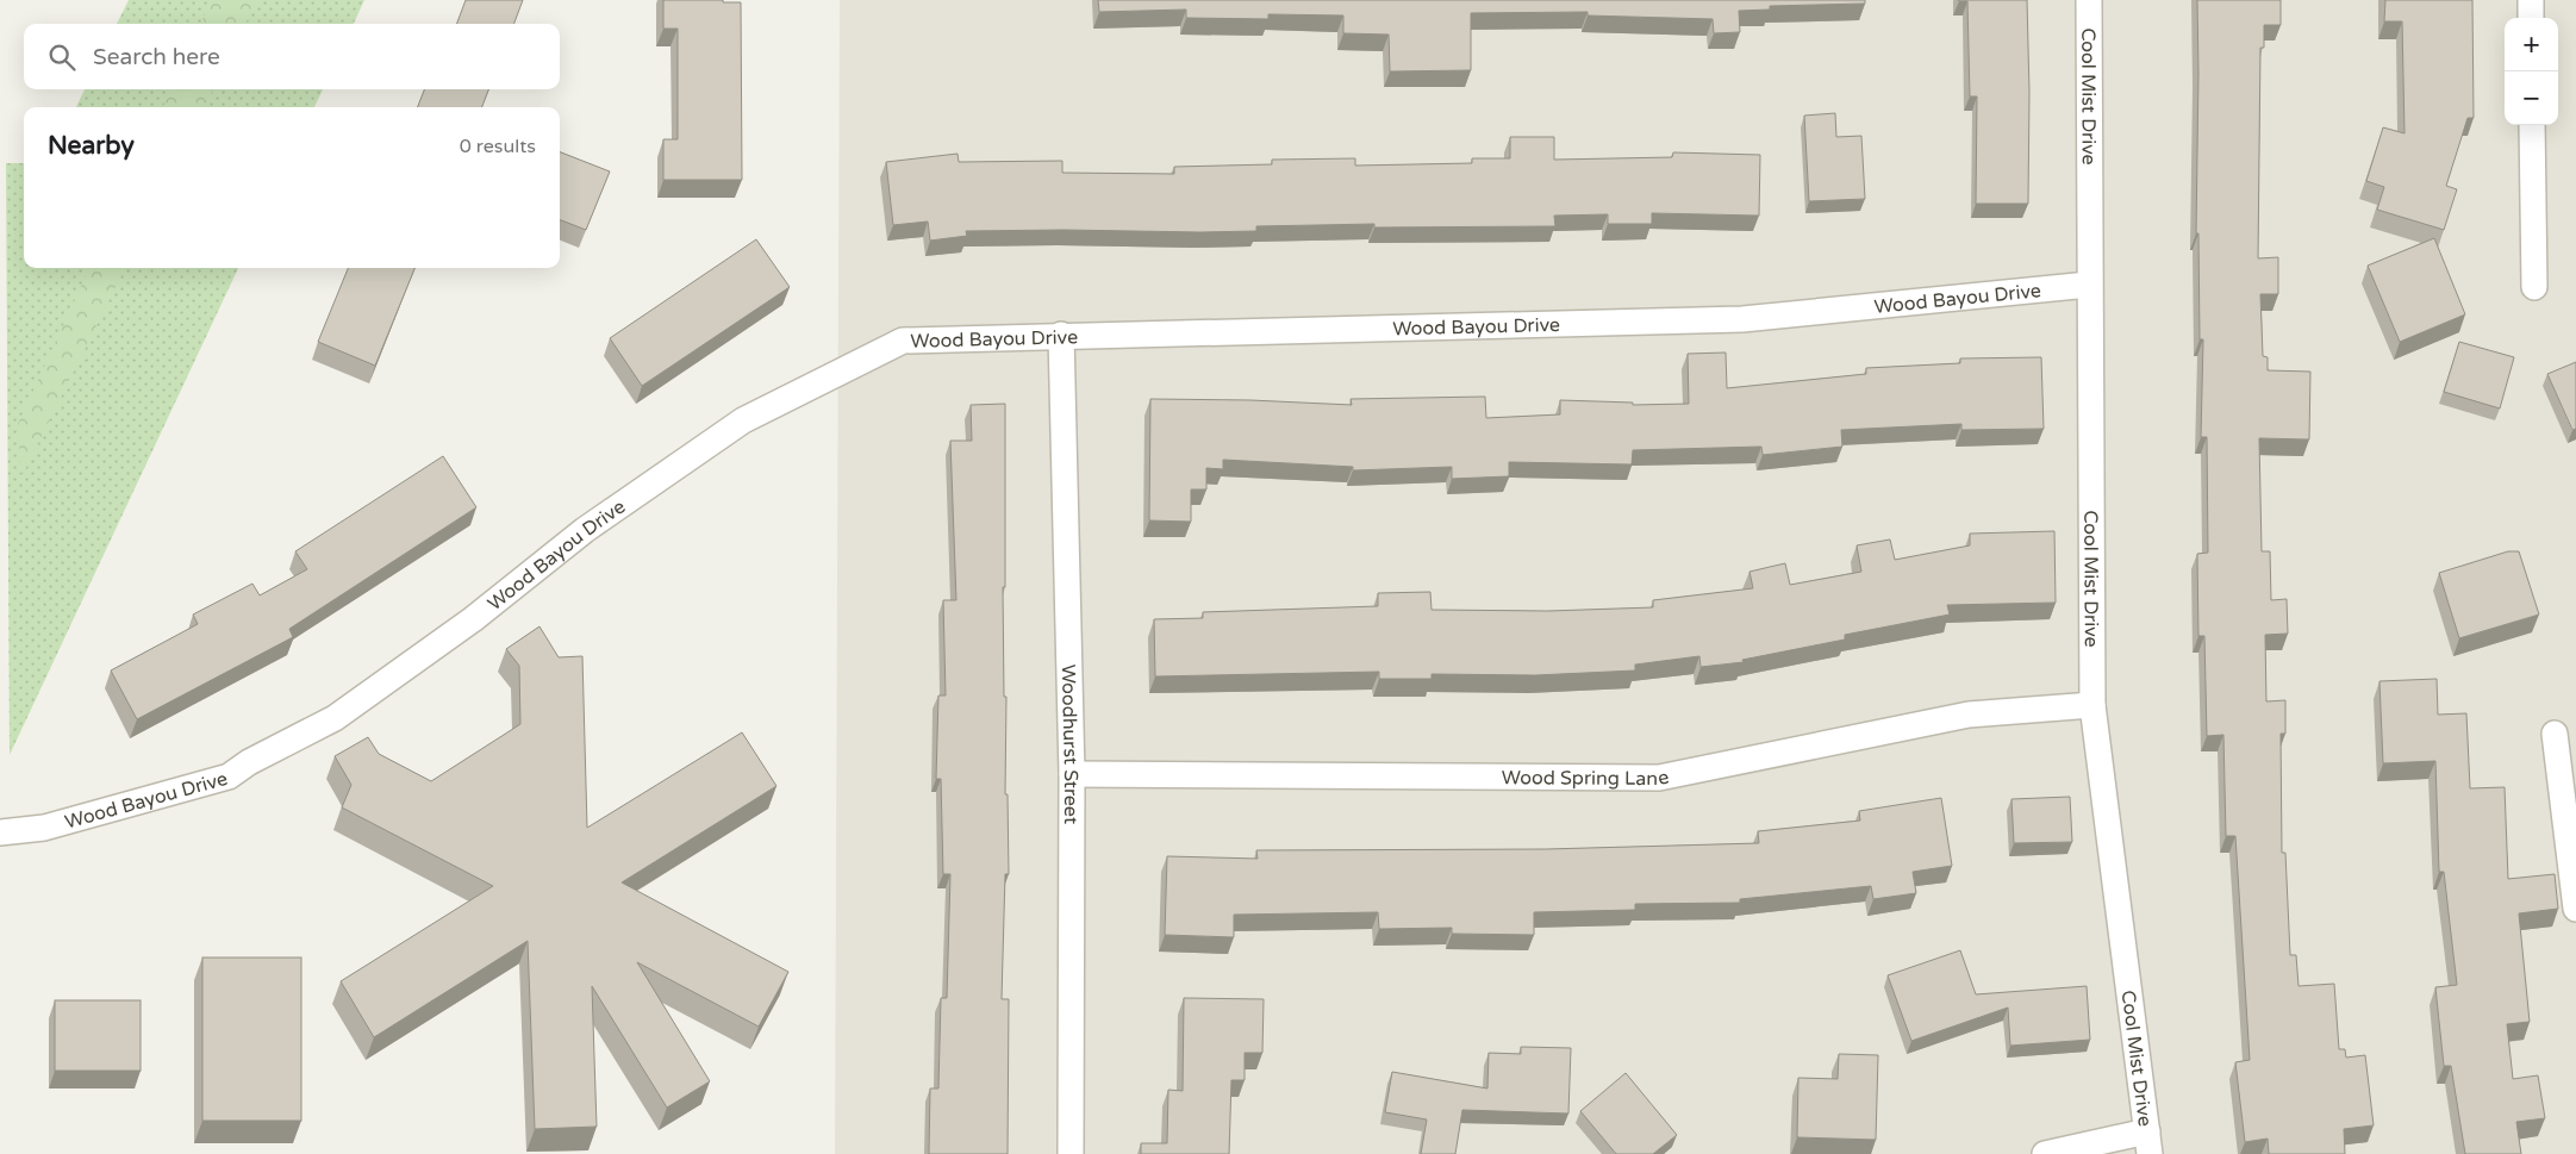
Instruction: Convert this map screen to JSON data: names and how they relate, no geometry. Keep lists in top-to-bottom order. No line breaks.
{"streets":{"street":["Cool Mist Drive","Wood Bayou Drive","Woodhurst Street","Wood Spring Lane"]},"crossings":[["Cool Mist Drive","Wood Bayou Drive"],["Cool Mist Drive","Wood Spring Lane"],["Wood Bayou Drive","Woodhurst Street"],["Woodhurst Street","Wood Spring Lane"]],"page":{"map_buttons":["+","−"],"search":"Search here","heading":["Nearby","0 results"]}}
